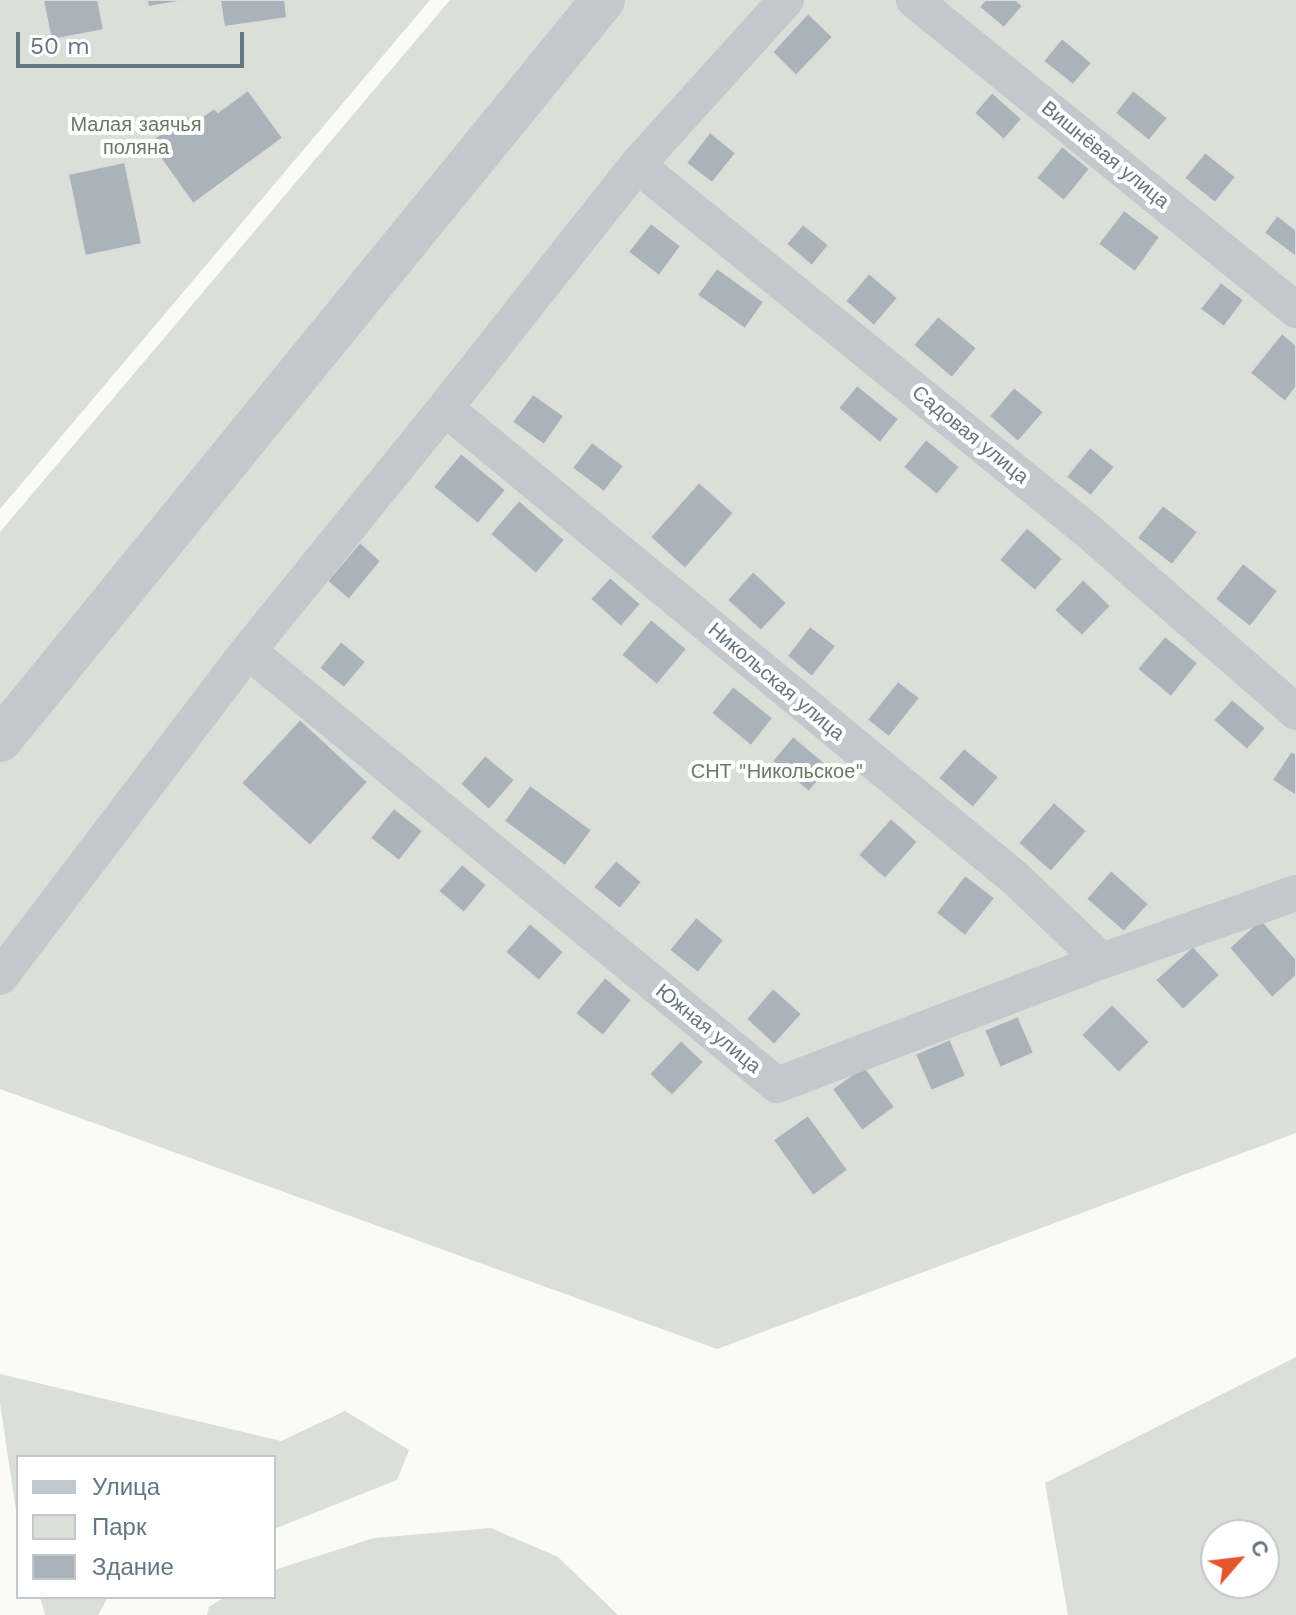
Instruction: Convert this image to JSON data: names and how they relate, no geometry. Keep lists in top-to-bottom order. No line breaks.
{"streets":{"street":["Вишнёвая улица","Садовая улица","Никольская улица","Южная улица"]},"crossings":[["Никольская улица","Южная улица"]],"parks":["Малая заячья поляна","СНТ \"Никольское\""],"legend":["Улица","Парк","Здание"],"scale_bar":"50 m","north":"top right"}
